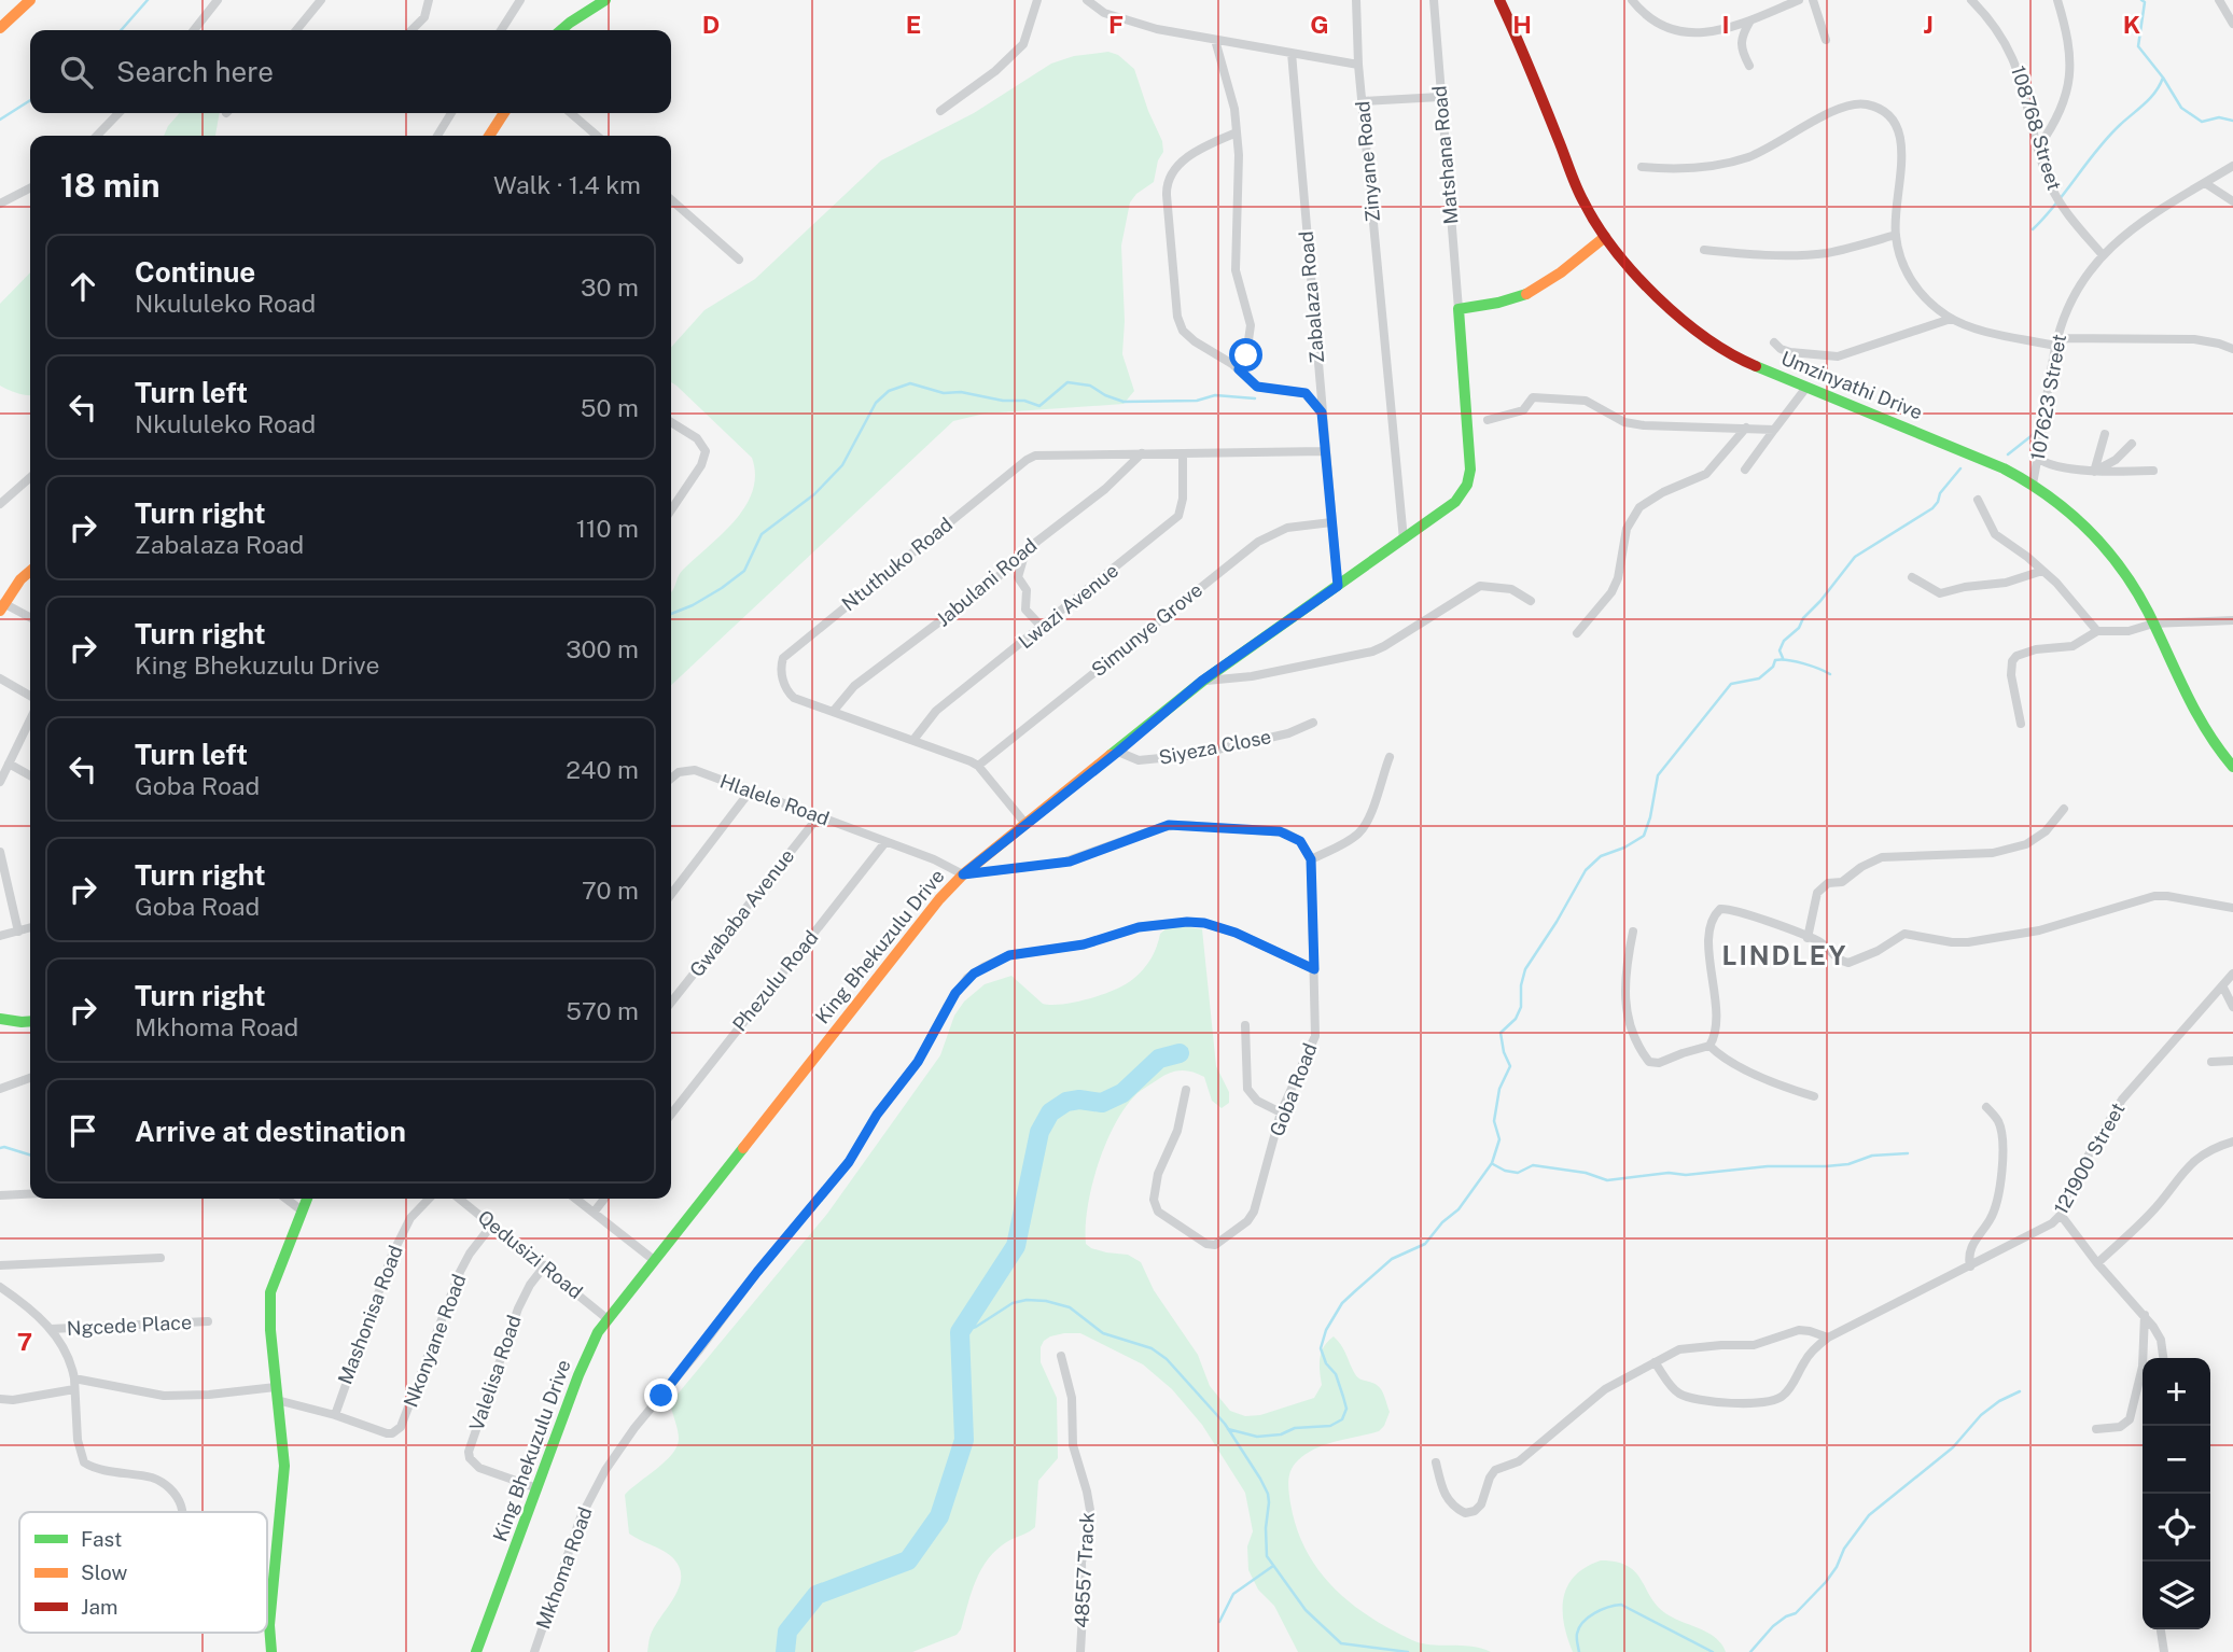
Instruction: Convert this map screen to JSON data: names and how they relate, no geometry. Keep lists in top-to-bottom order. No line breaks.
{"streets":{"street":["108768 Street","Matshana Road","Zinyane Road","Zabalaza Road","Umzinyathi Drive","107623 Street","Ntuthuko Road","Jabulani Road","Lwazi Avenue","Simunye Grove","Siyeza Close","Hlalele Road","Gwababa Avenue","King Bhekuzulu Drive","Phezulu Road","Goba Road","121900 Street","Qedusizi Road","Mashonisa Road","Ngcede Place","Nkonyane Road","Valelisa Road","Mkhoma Road","48557 Track"]},"crossings":[["108768 Street","107623 Street"],["Matshana Road","King Bhekuzulu Drive"],["Zinyane Road","King Bhekuzulu Drive"],["Zabalaza Road","Ntuthuko Road"],["Zabalaza Road","Simunye Grove"],["Zabalaza Road","King Bhekuzulu Drive"],["Umzinyathi Drive","107623 Street"],["Ntuthuko Road","Jabulani Road"],["Ntuthuko Road","Lwazi Avenue"],["Ntuthuko Road","Simunye Grove"],["Ntuthuko Road","King Bhekuzulu Drive"],["Siyeza Close","King Bhekuzulu Drive"],["Hlalele Road","Gwababa Avenue"],["Hlalele Road","King Bhekuzulu Drive"],["Hlalele Road","Phezulu Road"],["King Bhekuzulu Drive","Qedusizi Road"],["King Bhekuzulu Drive","Valelisa Road"],["Goba Road","Mkhoma Road"],["Qedusizi Road","Nkonyane Road"],["Qedusizi Road","Valelisa Road"],["Mashonisa Road","Nkonyane Road"]],"districts":["LINDLEY"],"legend":["Fast","Slow","Jam"],"page":{"search":"Search here","heading":["18 min","Walk · 1.4 km"],"list":[["Continue","Nkululeko Road","30 m"],["Turn left","Nkululeko Road","50 m"],["Turn right","Zabalaza Road","110 m"],["Turn right","King Bhekuzulu Drive","300 m"],["Turn left","Goba Road","240 m"],["Turn right","Goba Road","70 m"],["Turn right","Mkhoma Road","570 m"],"Arrive at destination"],"map_buttons":["+","−"]},"grid":{"columns":["D","E","F","G","H","I","J","K"],"rows":["7"]}}
